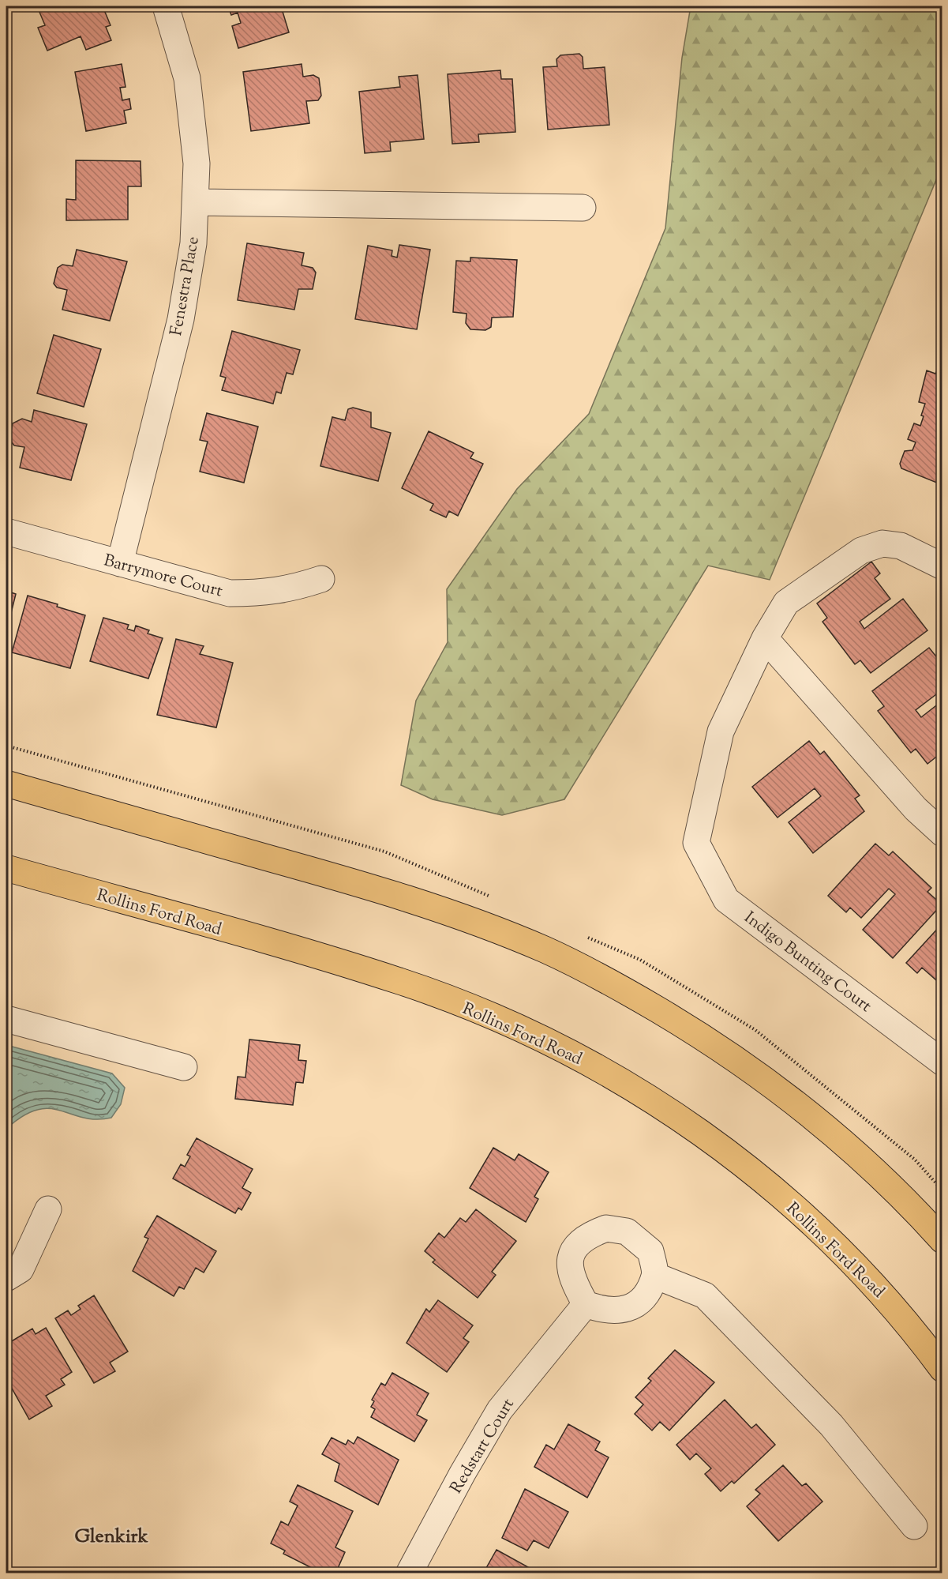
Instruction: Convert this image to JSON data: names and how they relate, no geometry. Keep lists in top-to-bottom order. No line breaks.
{"streets":{"main road":["Rollins Ford Road"],"street":["Fenestra Place","Barrymore Court","Indigo Bunting Court","Redstart Court"]},"crossings":[["Fenestra Place","Barrymore Court"]],"districts":["Glenkirk"]}
